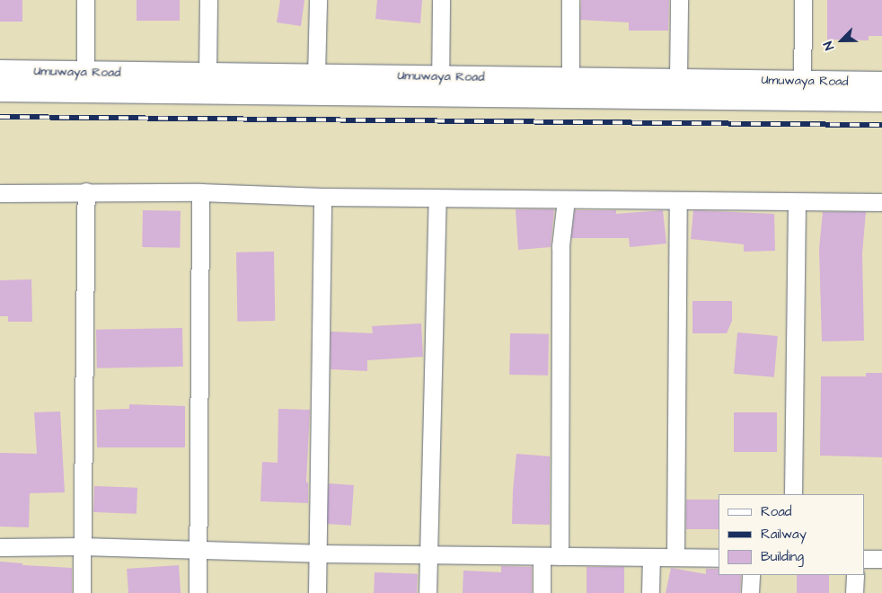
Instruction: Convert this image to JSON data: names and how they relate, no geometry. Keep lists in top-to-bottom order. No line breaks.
{"streets":{"street":["Umuwaya Road"]},"legend":["Road","Railway","Building"],"north":"bottom left"}
